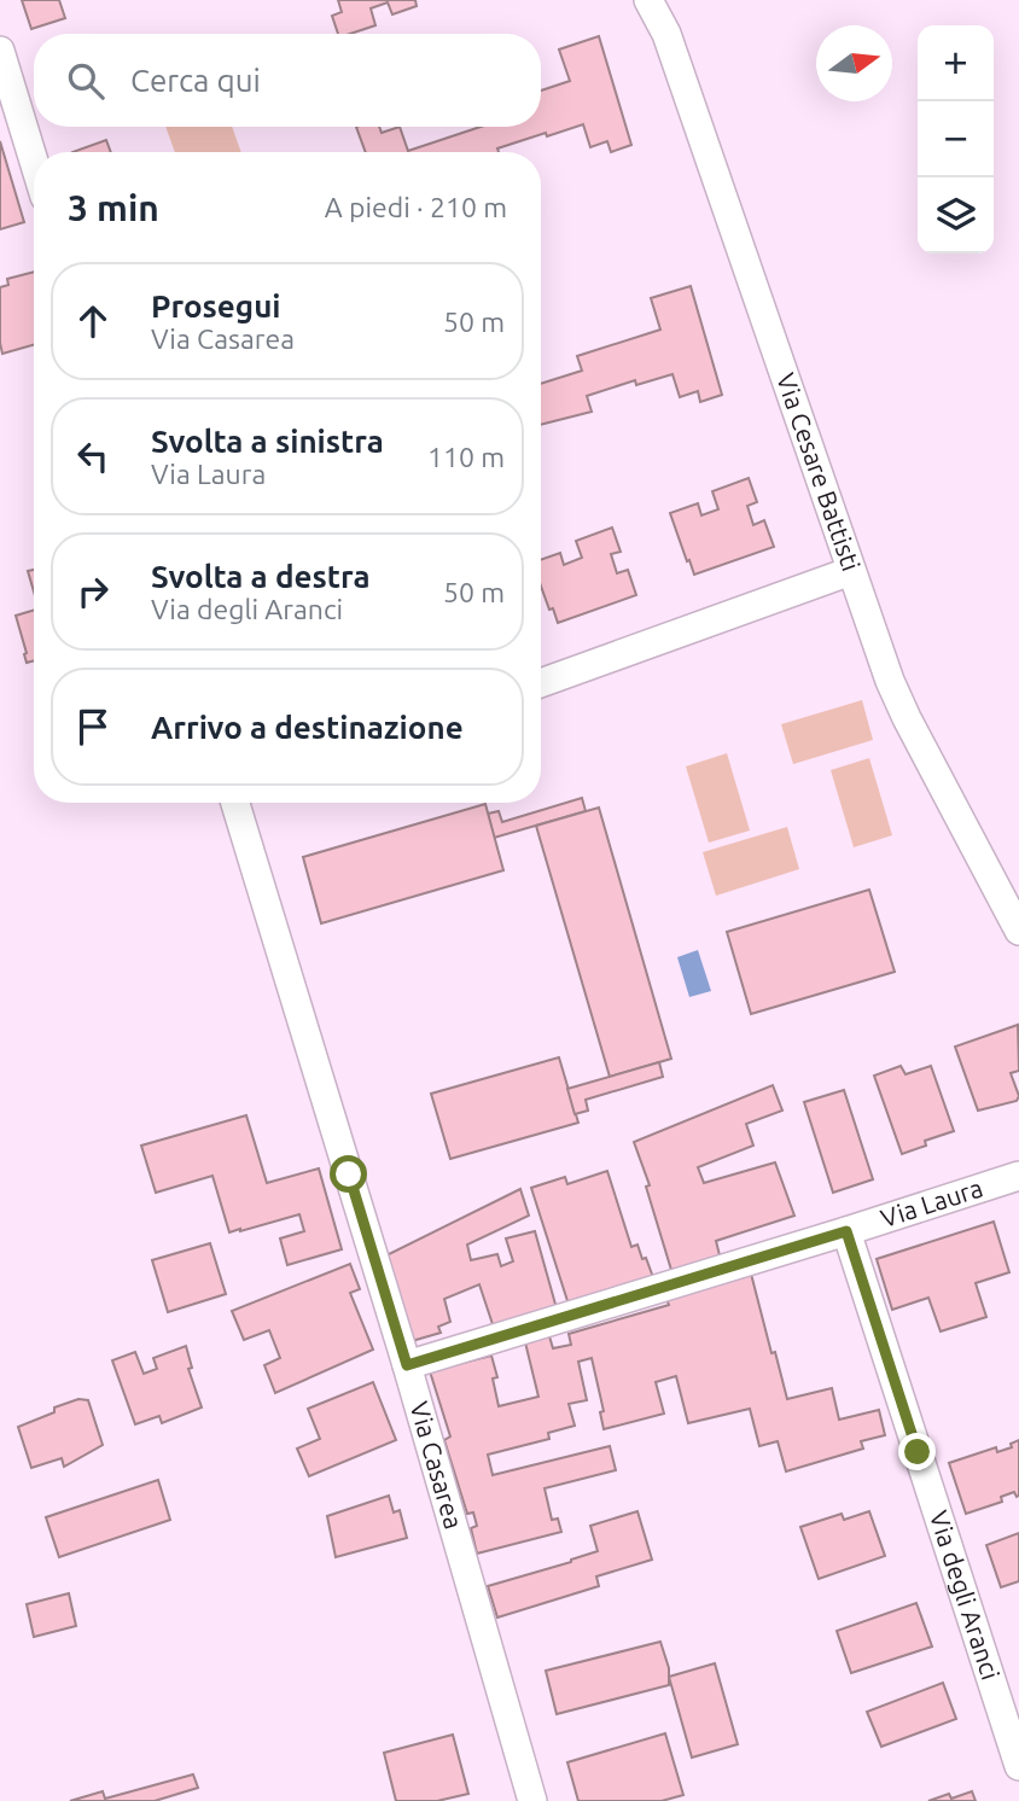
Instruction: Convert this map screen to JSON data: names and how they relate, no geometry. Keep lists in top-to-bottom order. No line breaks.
{"streets":{"street":["Via Cesare Battisti","Via Laura","Via Casarea","Via degli Aranci"]},"crossings":[["Via Laura","Via Casarea"],["Via Laura","Via degli Aranci"]],"north":"right","page":{"map_buttons":["+","−"],"search":"Cerca qui","heading":["3 min","A piedi · 210 m"],"list":[["Prosegui","Via Casarea","50 m"],["Svolta a sinistra","Via Laura","110 m"],["Svolta a destra","Via degli Aranci","50 m"],"Arrivo a destinazione"]}}
